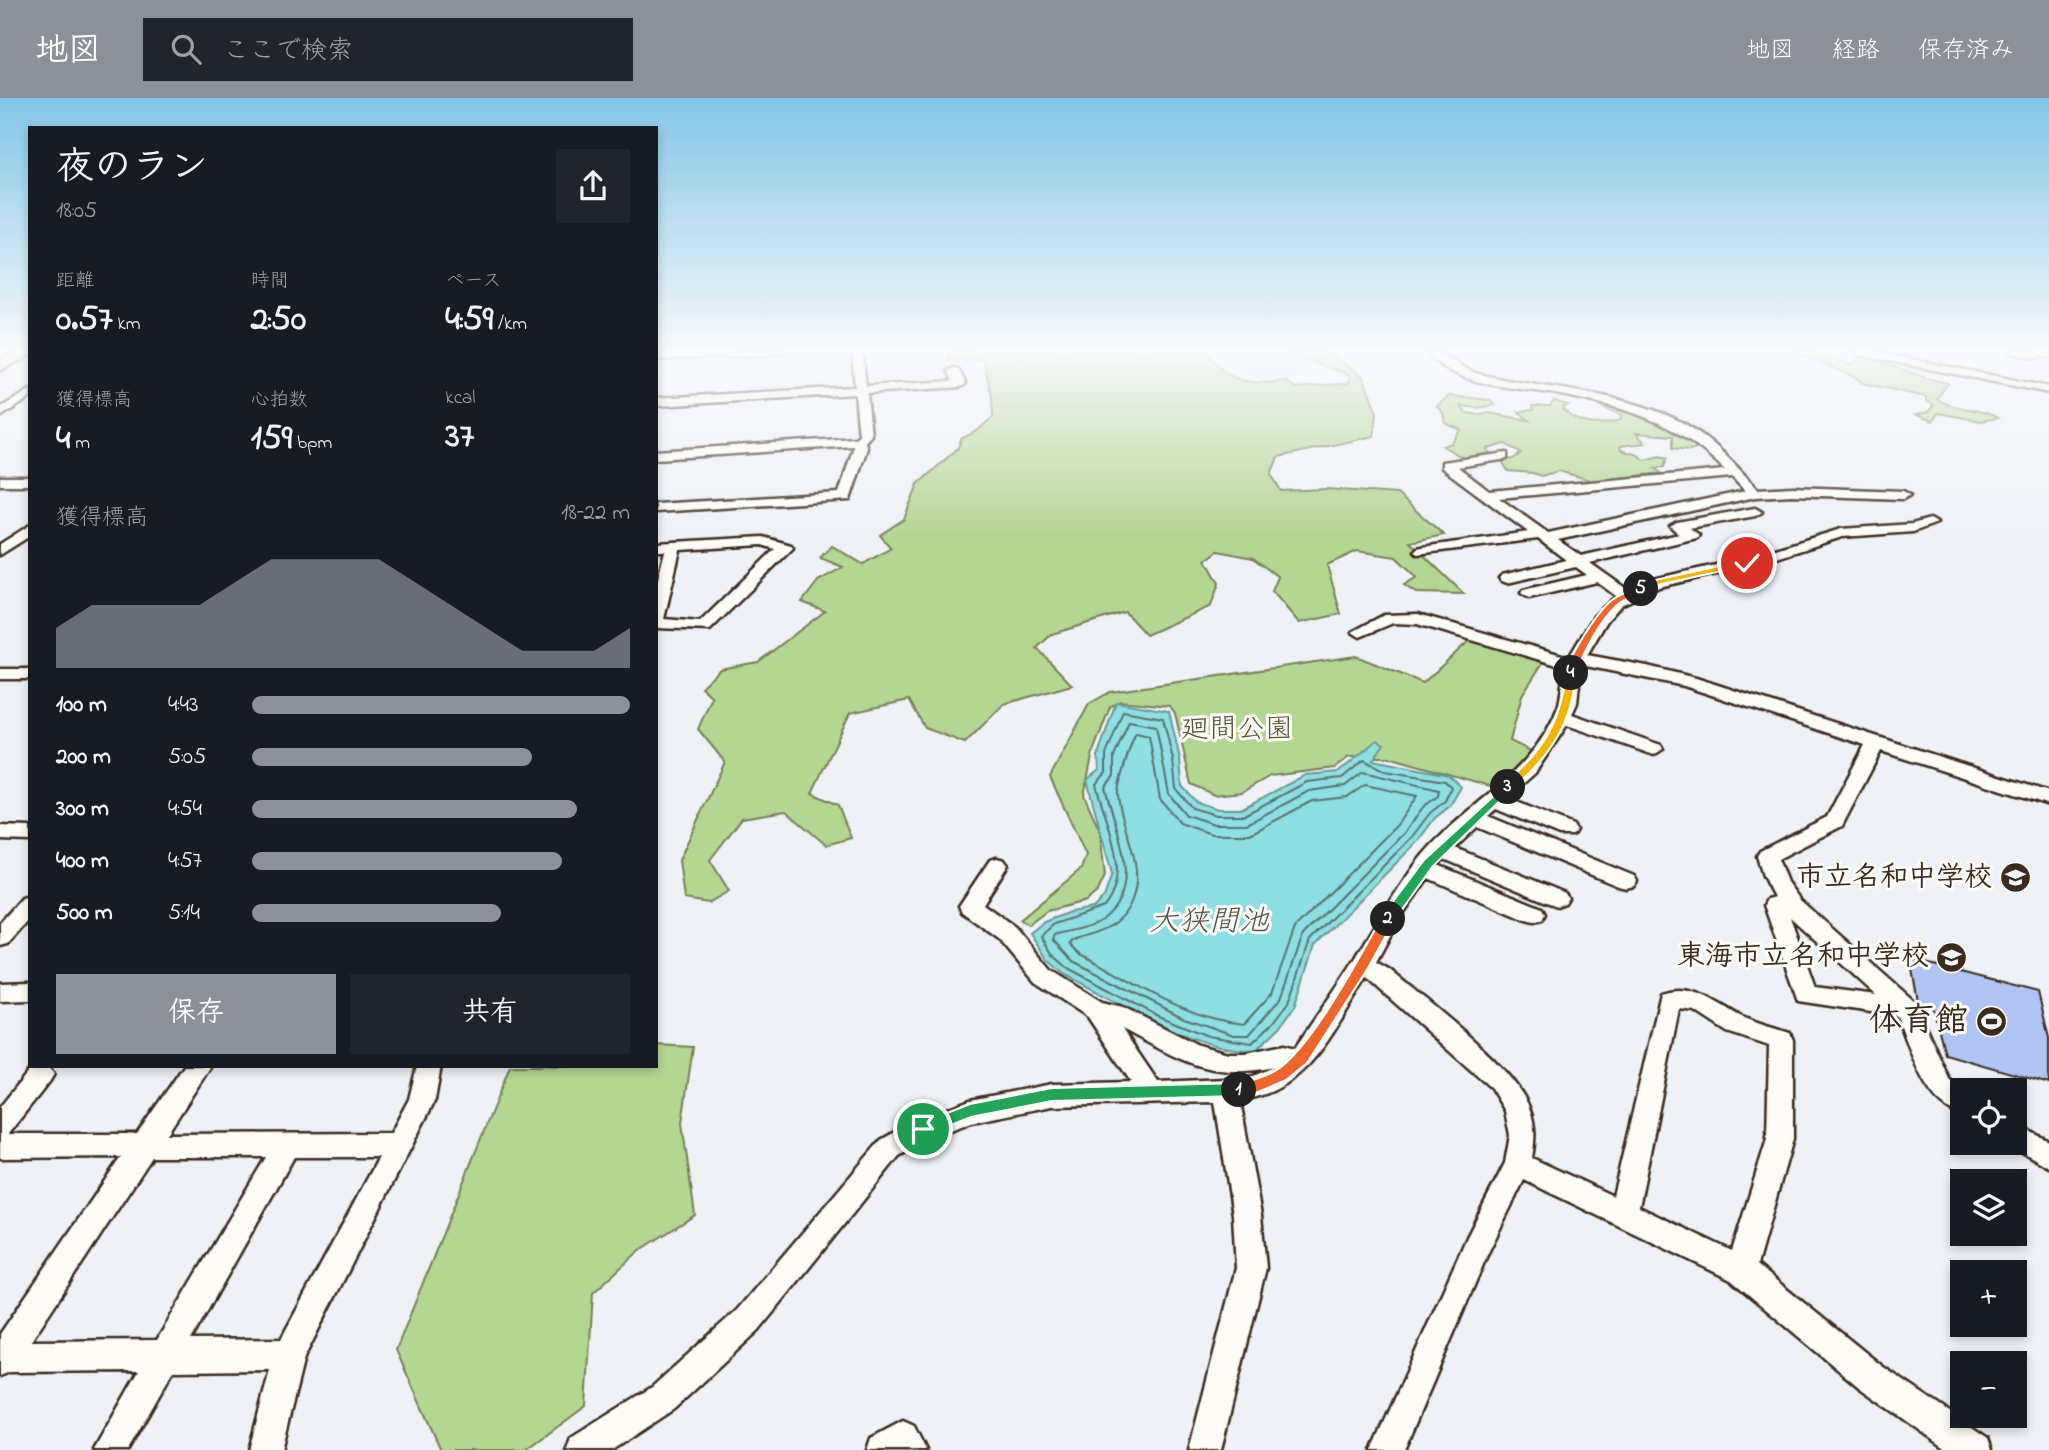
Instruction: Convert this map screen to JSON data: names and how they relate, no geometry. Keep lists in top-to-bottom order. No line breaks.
{"water":["大狭間池"],"parks":["廻間公園"],"places":{"school or university":["市立名和中学校","東海市立名和中学校"],"sports":["体育館"]},"page":{"header":"地図","search":"ここで検索","nav":["地図","経路","保存済み"],"heading":["夜のラン","18:05"],"stats":[["距離","0.57 km"],["時間","2:50"],["ペース","4:59 /km"],["獲得標高","4 m"],["心拍数","159 bpm"],["kcal","37"]],"chart":["獲得標高","18–22 m"],"pins":["5","4","3","2","1"],"list":[{"name":"100 m","note":"4:43"},{"name":"200 m","note":"5:05"},{"name":"300 m","note":"4:54"},{"name":"400 m","note":"4:57"},{"name":"500 m","note":"5:14"}],"buttons":["保存","共有"],"map_buttons":["+","−"]}}
